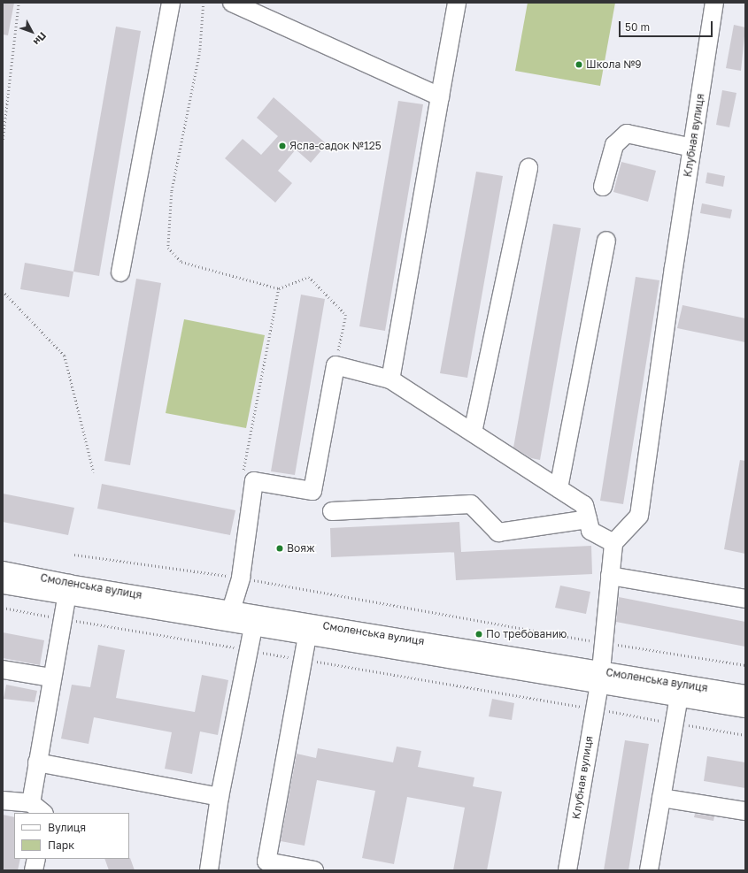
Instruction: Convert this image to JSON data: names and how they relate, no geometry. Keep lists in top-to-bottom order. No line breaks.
{"streets":{"street":["Клубная вулиця","Смоленська вулиця"]},"crossings":[["Клубная вулиця","Смоленська вулиця"]],"places":["Школа №9","Ясла-садок №125","Вояж","По требованию"],"legend":["Вулиця","Парк"],"scale_bar":"50 m","north":"bottom right"}
